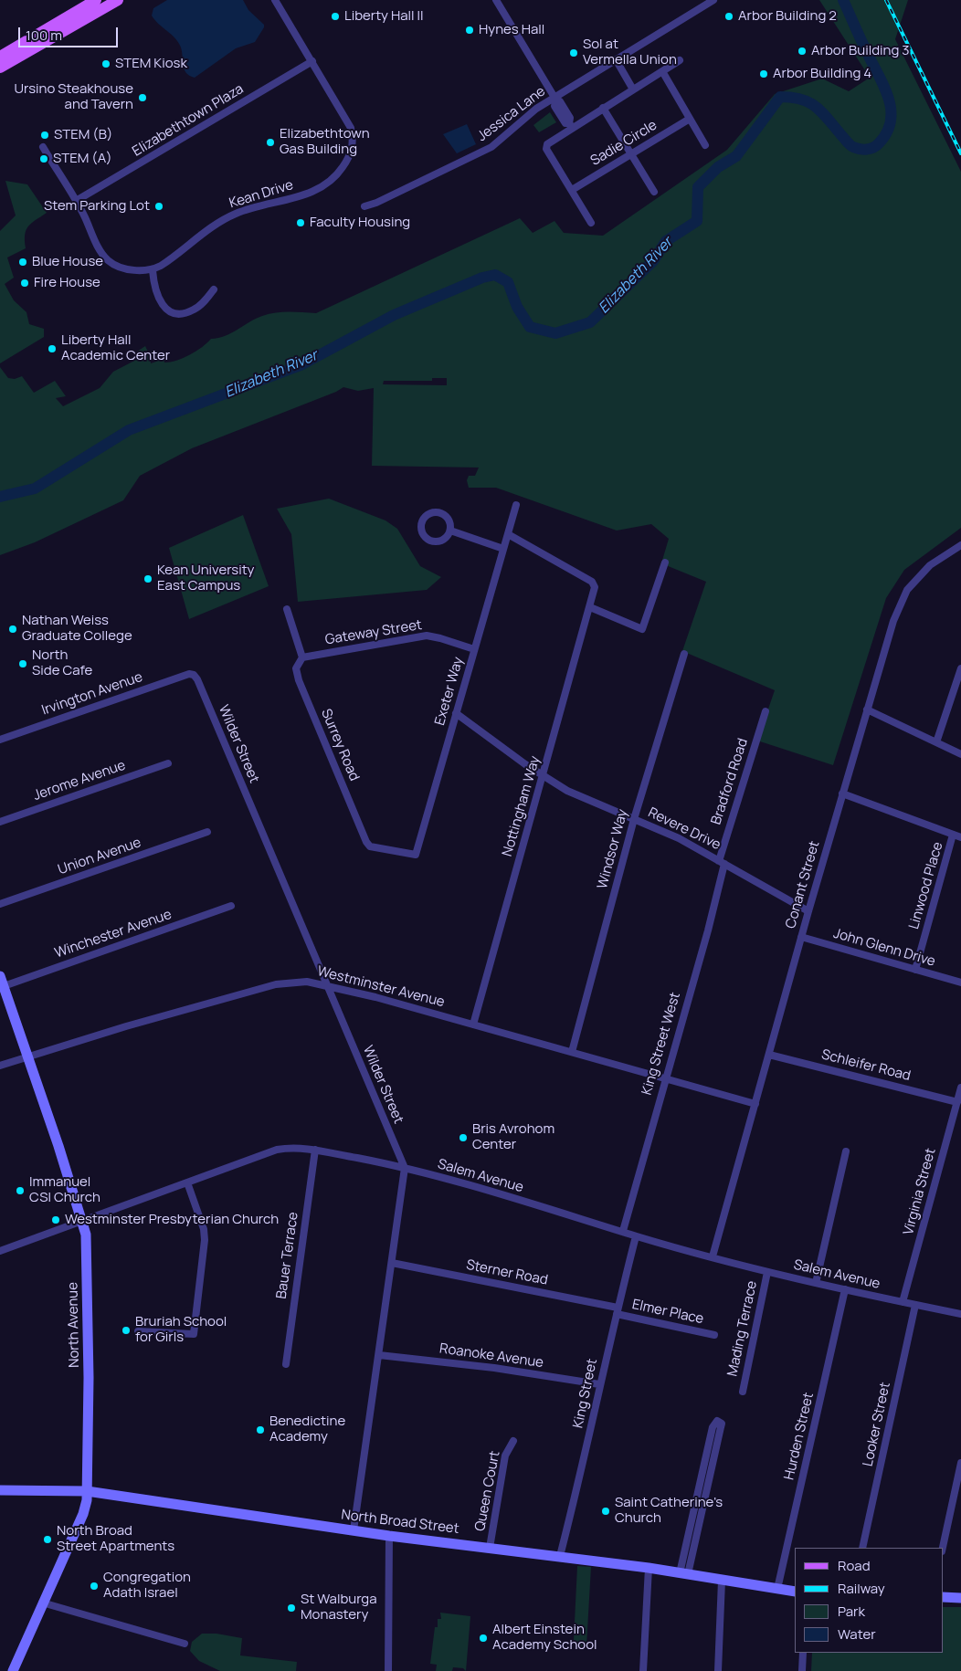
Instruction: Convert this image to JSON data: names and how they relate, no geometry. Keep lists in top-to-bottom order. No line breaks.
{"streets":{"main road":["North Avenue","North Broad Street"],"street":["Jessica Lane","Elizabethtown Plaza","Sadie Circle","Kean Drive","Gateway Street","Exeter Way","Irvington Avenue","Wilder Street","Surrey Road","Jerome Avenue","Bradford Road","Nottingham Way","Revere Drive","Windsor Way","Union Avenue","Conant Street","Linwood Place","Winchester Avenue","John Glenn Drive","Westminster Avenue","King Street West","Schleifer Road","Salem Avenue","Virginia Street","Bauer Terrace","Sterner Road","Elmer Place","Mading Terrace","Roanoke Avenue","King Street","Looker Street","Hurden Street","Queen Court"]},"crossings":[["Elizabethtown Plaza","Kean Drive"],["Gateway Street","Exeter Way"],["Gateway Street","Surrey Road"],["Exeter Way","Surrey Road"],["Exeter Way","Nottingham Way"],["Exeter Way","Revere Drive"],["Irvington Avenue","Wilder Street"],["Wilder Street","Westminster Avenue"],["Wilder Street","Salem Avenue"],["Bradford Road","Revere Drive"],["Bradford Road","King Street West"],["Nottingham Way","Revere Drive"],["Nottingham Way","Westminster Avenue"],["Revere Drive","Windsor Way"],["Revere Drive","Conant Street"],["Revere Drive","King Street West"],["Windsor Way","Westminster Avenue"],["Conant Street","John Glenn Drive"],["Conant Street","Westminster Avenue"],["Conant Street","Schleifer Road"],["Conant Street","Salem Avenue"],["Linwood Place","John Glenn Drive"],["Winchester Avenue","North Avenue"],["Westminster Avenue","King Street West"],["Westminster Avenue","North Avenue"],["King Street West","Salem Avenue"],["Schleifer Road","Virginia Street"],["Salem Avenue","Virginia Street"],["Salem Avenue","Bauer Terrace"],["Salem Avenue","North Avenue"],["Salem Avenue","Mading Terrace"],["Salem Avenue","King Street"],["Salem Avenue","Looker Street"],["Salem Avenue","Hurden Street"],["Sterner Road","Elmer Place"],["Sterner Road","King Street"],["Elmer Place","King Street"],["North Avenue","North Broad Street"],["Roanoke Avenue","King Street"],["King Street","North Broad Street"],["Hurden Street","North Broad Street"],["Queen Court","North Broad Street"]],"water":["Elizabeth River"],"places":["Liberty Hall II","Arbor Building 2","Hynes Hall","Arbor Building 3","Sol at Vermella Union","STEM Kiosk","Arbor Building 4","Ursino Steakhouse and Tavern","STEM (B)","Elizabethtown Gas Building","STEM (A)","Stem Parking Lot","Faculty Housing","Blue House","Fire House","Liberty Hall Academic Center","Kean University East Campus","Nathan Weiss Graduate College","North Side Cafe","Bris Avrohom Center","Immanuel CSI Church","Westminster Presbyterian Church","Bruriah School for Girls","Benedictine Academy","Saint Catherine's Church","North Broad Street Apartments","Congregation Adath Israel","St Walburga Monastery","Albert Einstein Academy School"],"legend":["Road","Railway","Park","Water"],"scale_bar":"100 m"}
